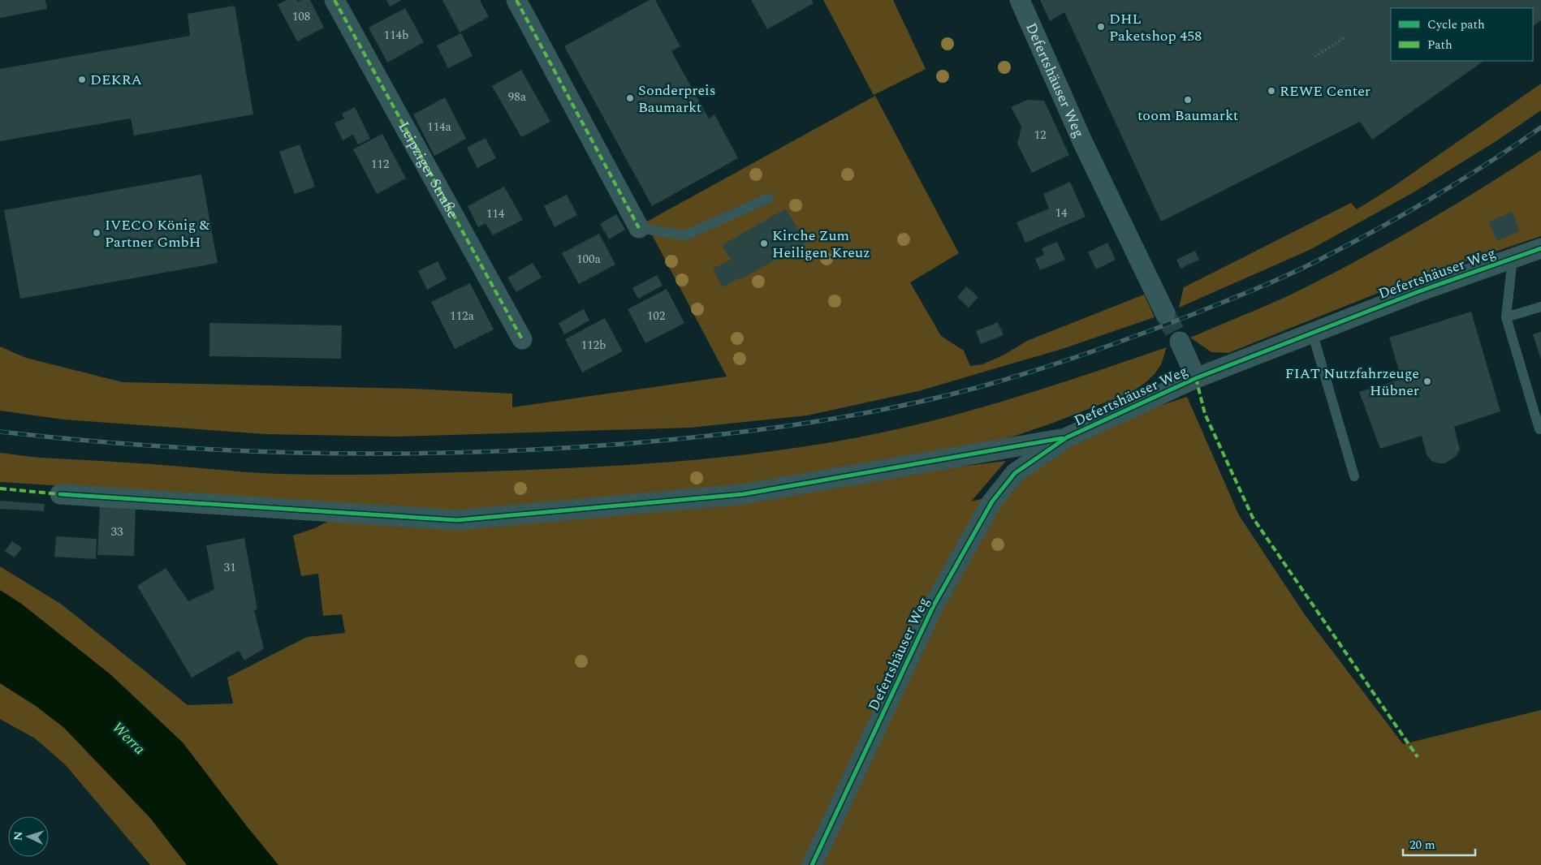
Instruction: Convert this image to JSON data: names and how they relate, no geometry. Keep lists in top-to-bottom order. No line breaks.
{"streets":{"street":["Defertshäuser Weg","Leipziger Straße"]},"water":["Werra"],"places":["DHL Paketshop 458","DEKRA","REWE Center","Sonderpreis Baumarkt","toom Baumarkt","IVECO König & Partner GmbH","Kirche Zum Heiligen Kreuz","FIAT Nutzfahrzeuge Hübner"],"house_numbers":["108","114b","98a","114a","12","112","14","114","100a","112a","102","112b","33","31"],"legend":["Cycle path","Path"],"scale_bar":"20 m","north":"left"}
